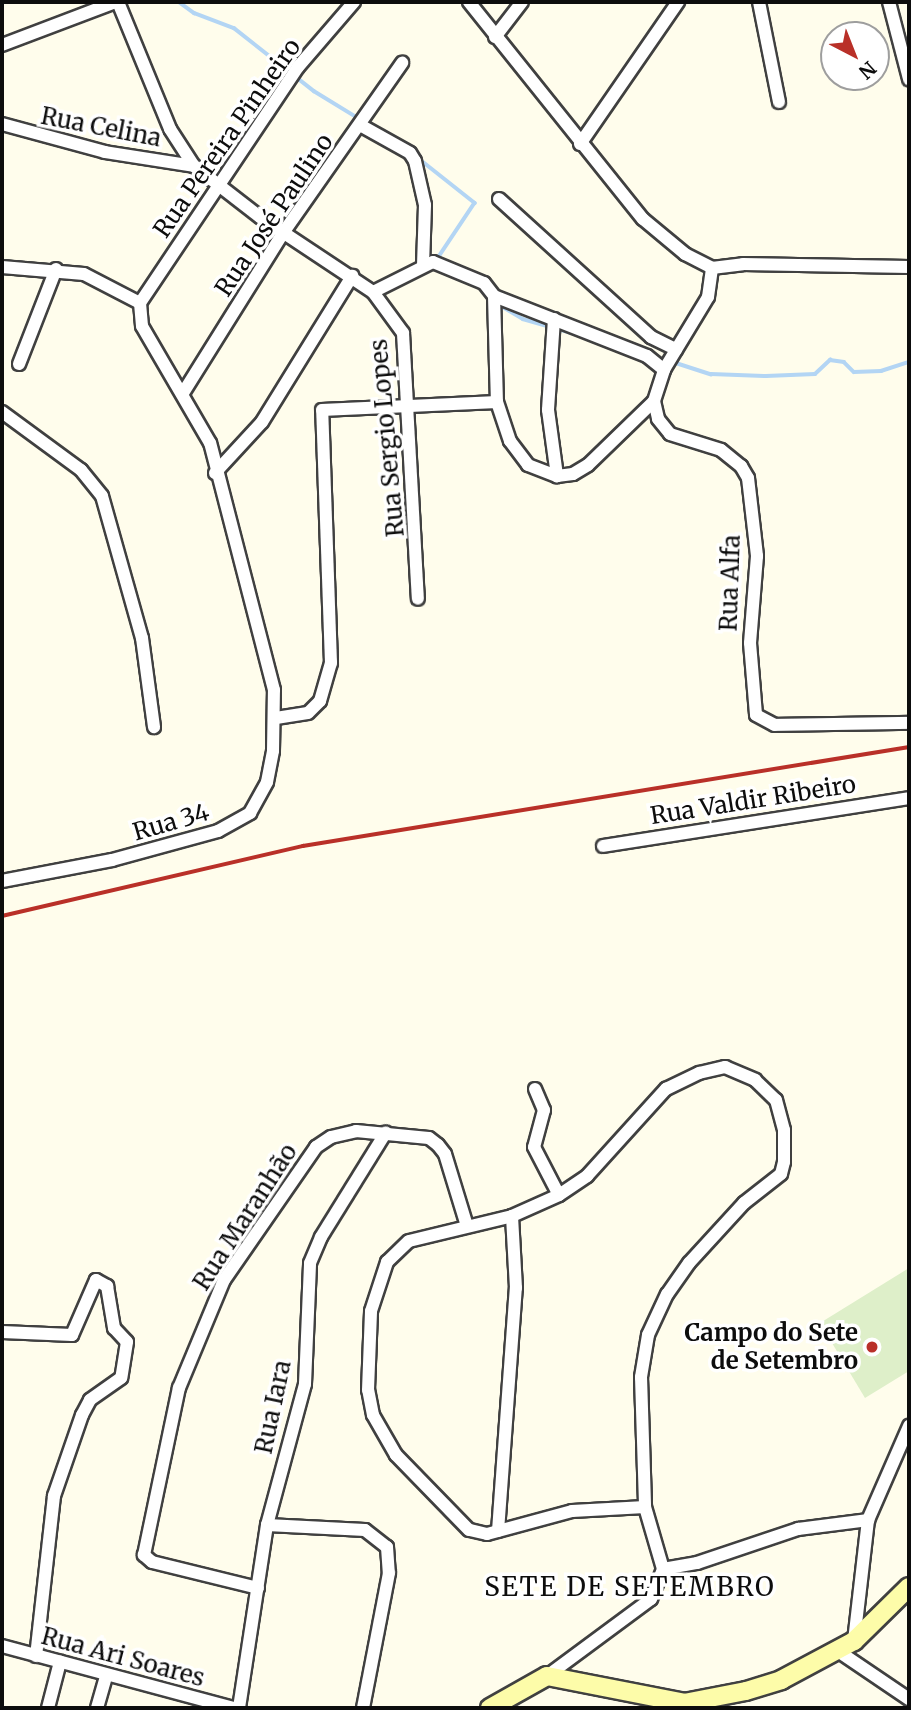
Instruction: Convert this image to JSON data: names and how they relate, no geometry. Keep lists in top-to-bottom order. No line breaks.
{"streets":{"street":["Rua Celina","Rua Pereira Pinheiro","Rua José Paulino","Rua Sergio Lopes","Rua Alfa","Rua Valdir Ribeiro","Rua 34","Rua Maranhão","Rua Iara","Rua Ari Soares"]},"crossings":[["Rua Celina","Rua Sergio Lopes"],["Rua Pereira Pinheiro","Rua Sergio Lopes"],["Rua Pereira Pinheiro","Rua 34"],["Rua José Paulino","Rua Sergio Lopes"],["Rua José Paulino","Rua 34"],["Rua Maranhão","Rua Iara"],["Rua Iara","Rua Ari Soares"]],"districts":["SETE DE SETEMBRO"],"places":["Campo do Sete de Setembro"],"north":"bottom right"}
